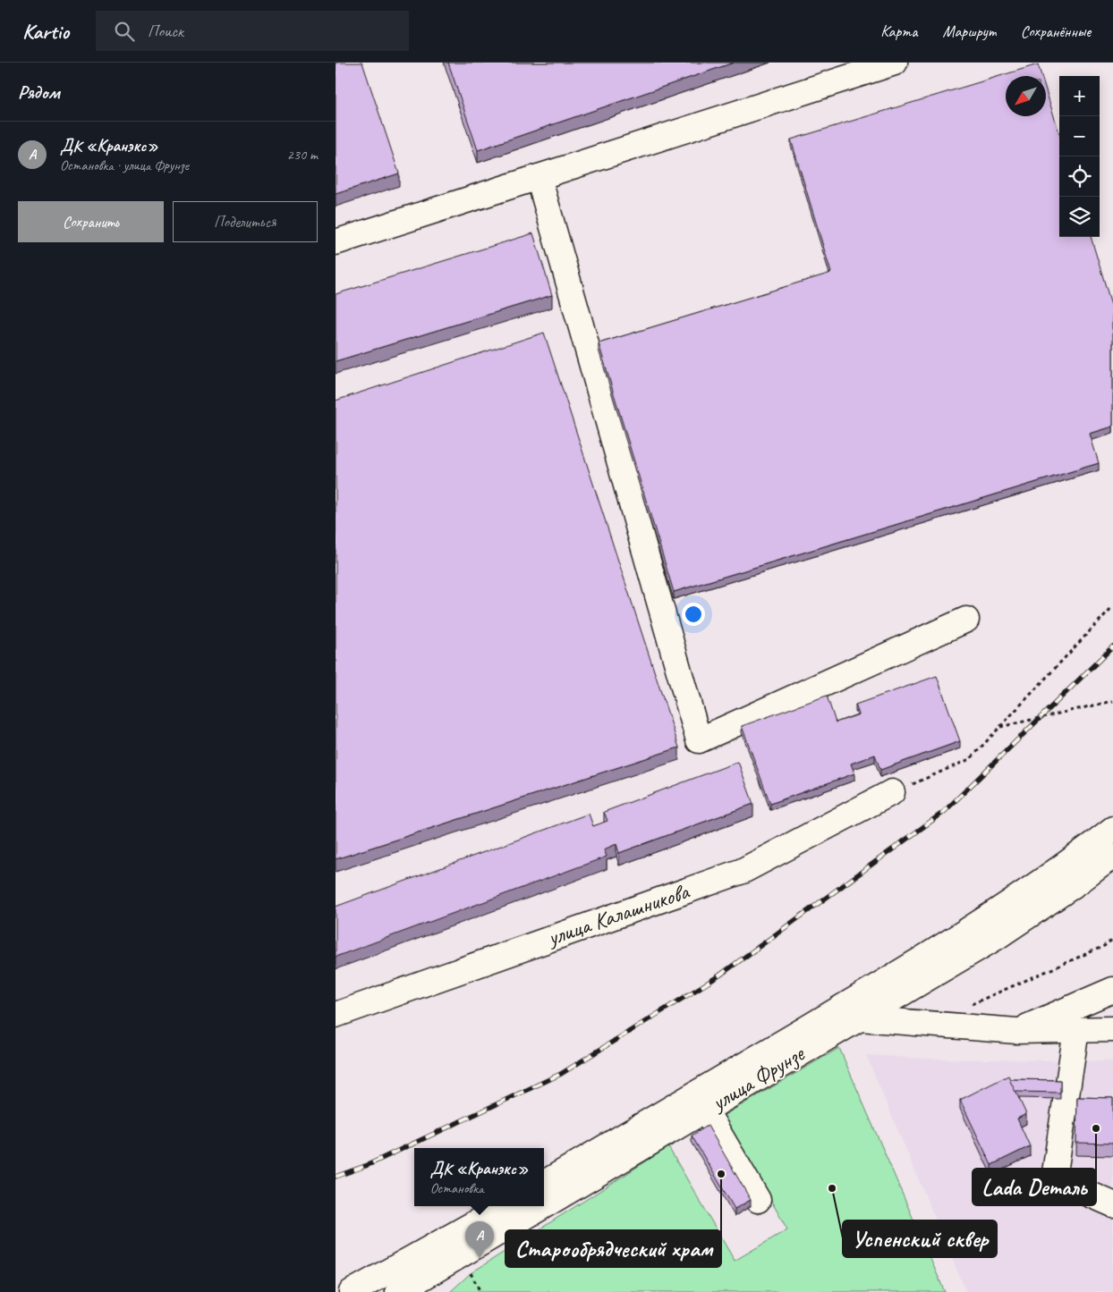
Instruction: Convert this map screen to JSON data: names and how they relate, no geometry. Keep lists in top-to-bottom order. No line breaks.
{"streets":{"main road":["улица Калашникова","улица Фрунзе"]},"places":["Lada Dеталь","Старообрядческий храм","Успенский сквер"],"north":"bottom left","page":{"header":"Kartio","search":"Поиск","nav":["Карта","Маршрут","Сохранённые"],"heading":"Рядом","map_buttons":["+","−"],"list":[{"mark":"A","name":"ДК «Кранэкс»","note":"Остановка · улица Фрунзе","value":"230 m"}],"buttons":["Сохранить","Поделиться"],"popup":["ДК «Кранэкс»","Остановка"],"pins":"A"}}
